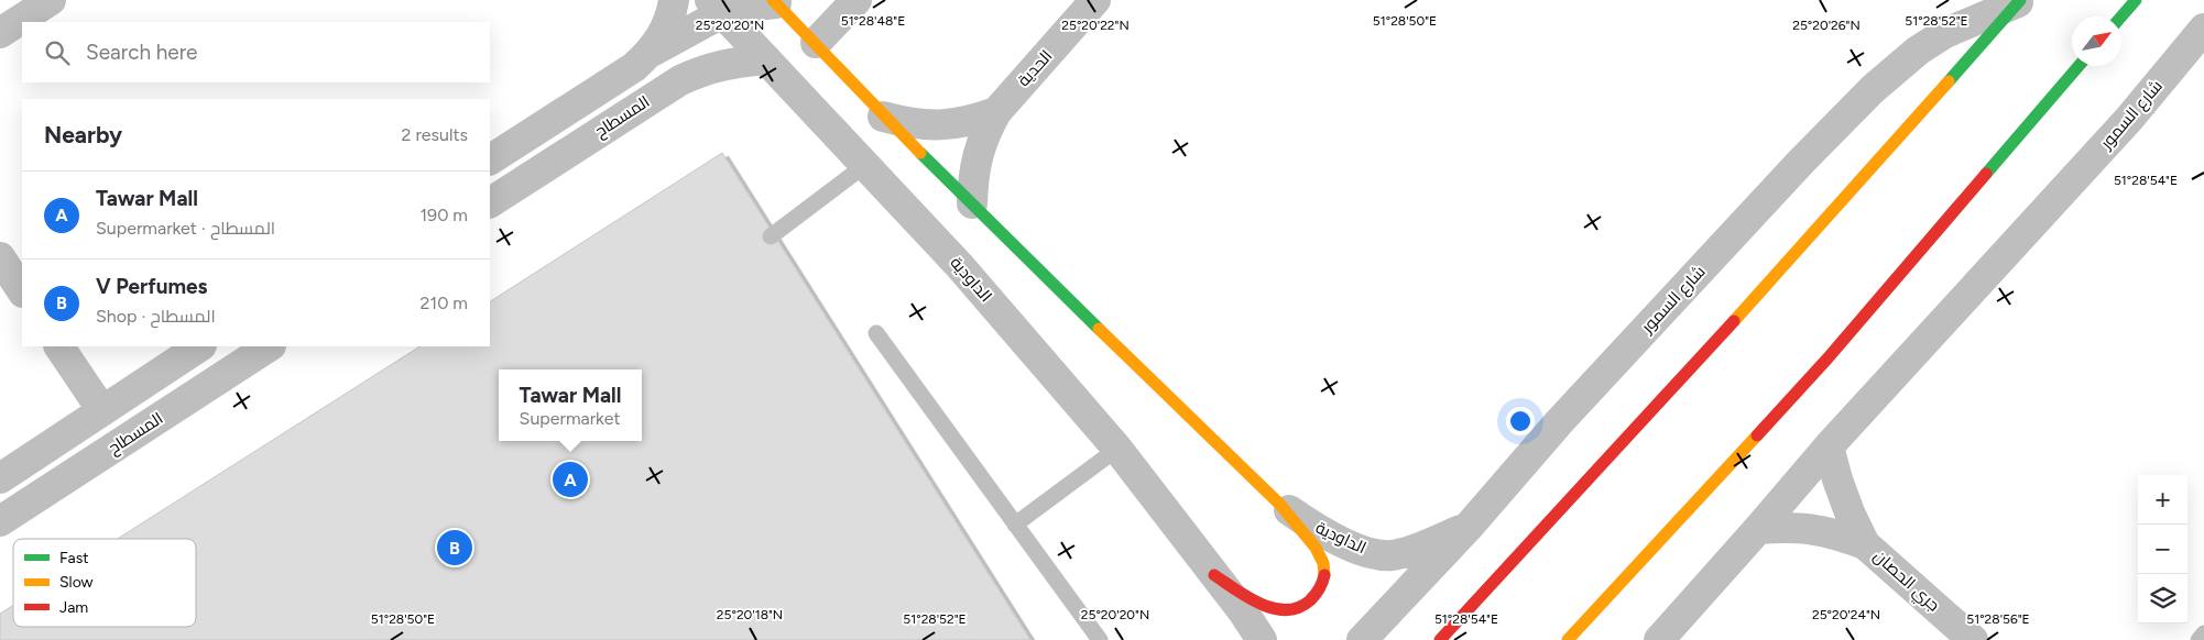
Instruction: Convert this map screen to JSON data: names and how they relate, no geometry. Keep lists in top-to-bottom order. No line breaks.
{"streets":{"main road":["شارع السمور","الداودية"],"street":["الحدية","المسطاح","جري الحصان"]},"crossings":[["الحدية","الداودية"],["شارع السمور","الداودية"],["شارع السمور","جري الحصان"],["المسطاح","الداودية"]],"legend":["Fast","Slow","Jam"],"north":"top right","page":{"search":"Search here","heading":["Nearby","2 results"],"list":[{"mark":"A","name":"Tawar Mall","note":"Supermarket · المسطاح","value":"190 m"},{"mark":"B","name":"V Perfumes","note":"Shop · المسطاح","value":"210 m"}],"popup":["Tawar Mall","Supermarket"],"pins":["A","B"],"map_buttons":["+","−"]},"coordinates":["51°28'50\"E","51°28'52\"E","51°28'48\"E","25°20'22\"N","25°20'26\"N","25°20'20\"N","51°28'54\"E","25°20'18\"N","25°20'24\"N","51°28'56\"E"]}
